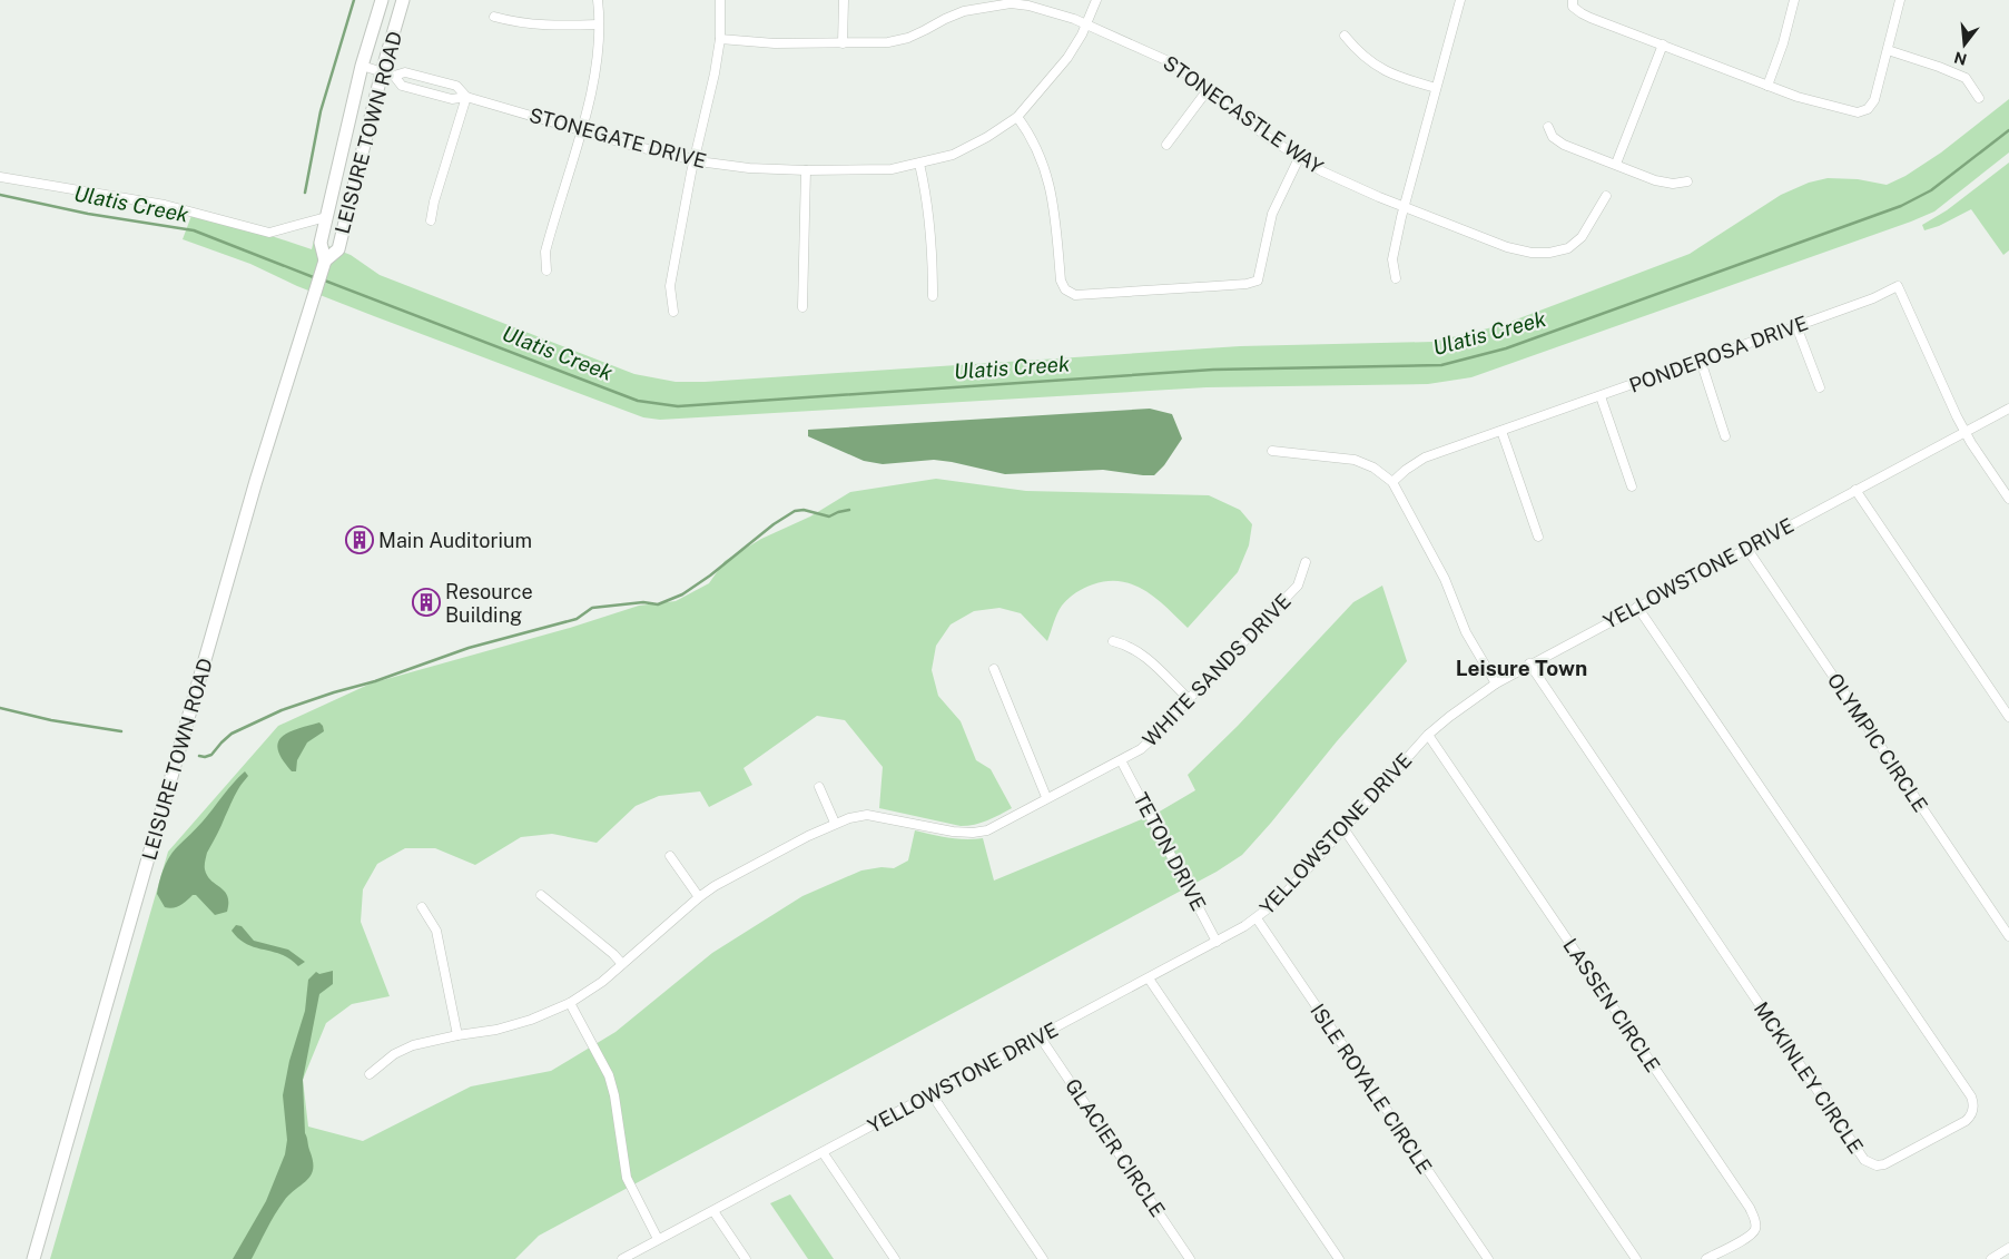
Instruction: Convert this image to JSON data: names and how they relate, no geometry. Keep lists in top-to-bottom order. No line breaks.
{"streets":{"main road":["LEISURE TOWN ROAD"],"street":["STONECASTLE WAY","STONEGATE DRIVE","PONDEROSA DRIVE","YELLOWSTONE DRIVE","WHITE SANDS DRIVE","OLYMPIC CIRCLE","TETON DRIVE","LASSEN CIRCLE","MCKINLEY CIRCLE","ISLE ROYALE CIRCLE","GLACIER CIRCLE"]},"crossings":[["STONECASTLE WAY","STONEGATE DRIVE"],["LEISURE TOWN ROAD","STONEGATE DRIVE"],["PONDEROSA DRIVE","YELLOWSTONE DRIVE"],["YELLOWSTONE DRIVE","OLYMPIC CIRCLE"],["YELLOWSTONE DRIVE","TETON DRIVE"],["YELLOWSTONE DRIVE","LASSEN CIRCLE"],["YELLOWSTONE DRIVE","MCKINLEY CIRCLE"],["YELLOWSTONE DRIVE","ISLE ROYALE CIRCLE"],["YELLOWSTONE DRIVE","GLACIER CIRCLE"],["WHITE SANDS DRIVE","TETON DRIVE"]],"districts":["Leisure Town"],"water":["Ulatis Creek"],"places":{"building":["Main Auditorium","Resource Building"]},"north":"bottom"}
